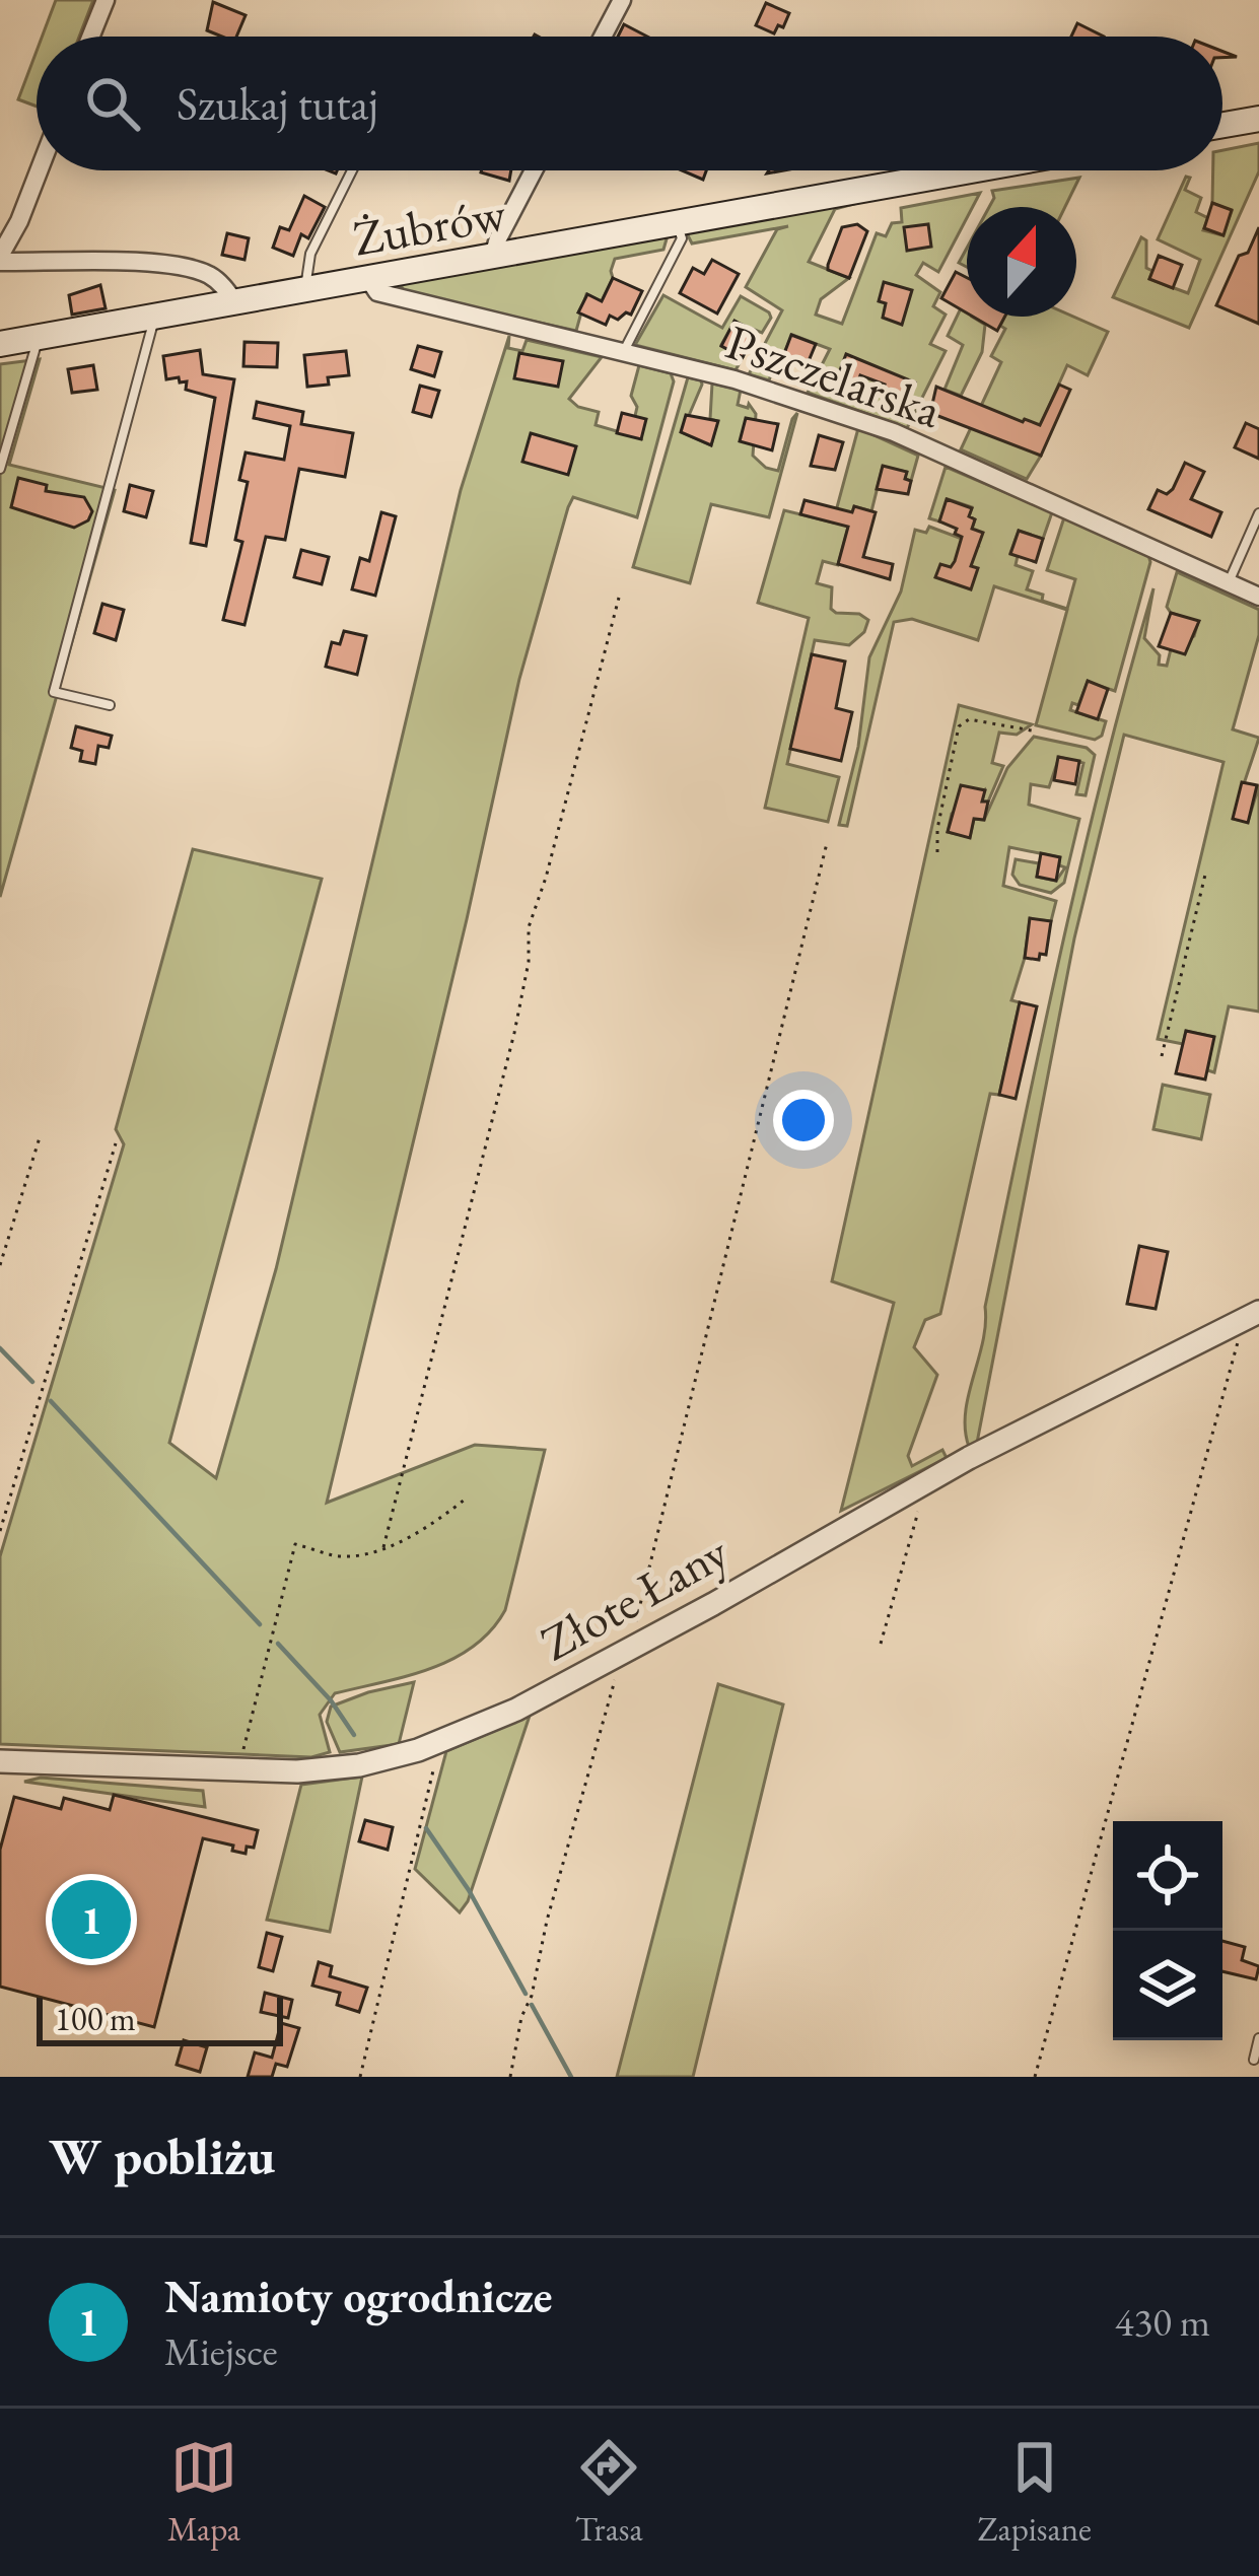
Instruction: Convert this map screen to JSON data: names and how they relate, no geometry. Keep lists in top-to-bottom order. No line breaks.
{"streets":{"main road":["Żubrów"],"street":["Pszczelarska","Złote Łany"]},"crossings":[["Żubrów","Pszczelarska"]],"scale_bar":"100 m","north":"top","page":{"search":"Szukaj tutaj","pins":"1","scale":"100 m","heading":"W pobliżu","list":[{"mark":"1","name":"Namioty ogrodnicze","note":"Miejsce","value":"430 m"}],"nav":["Mapa","Trasa","Zapisane"]}}
